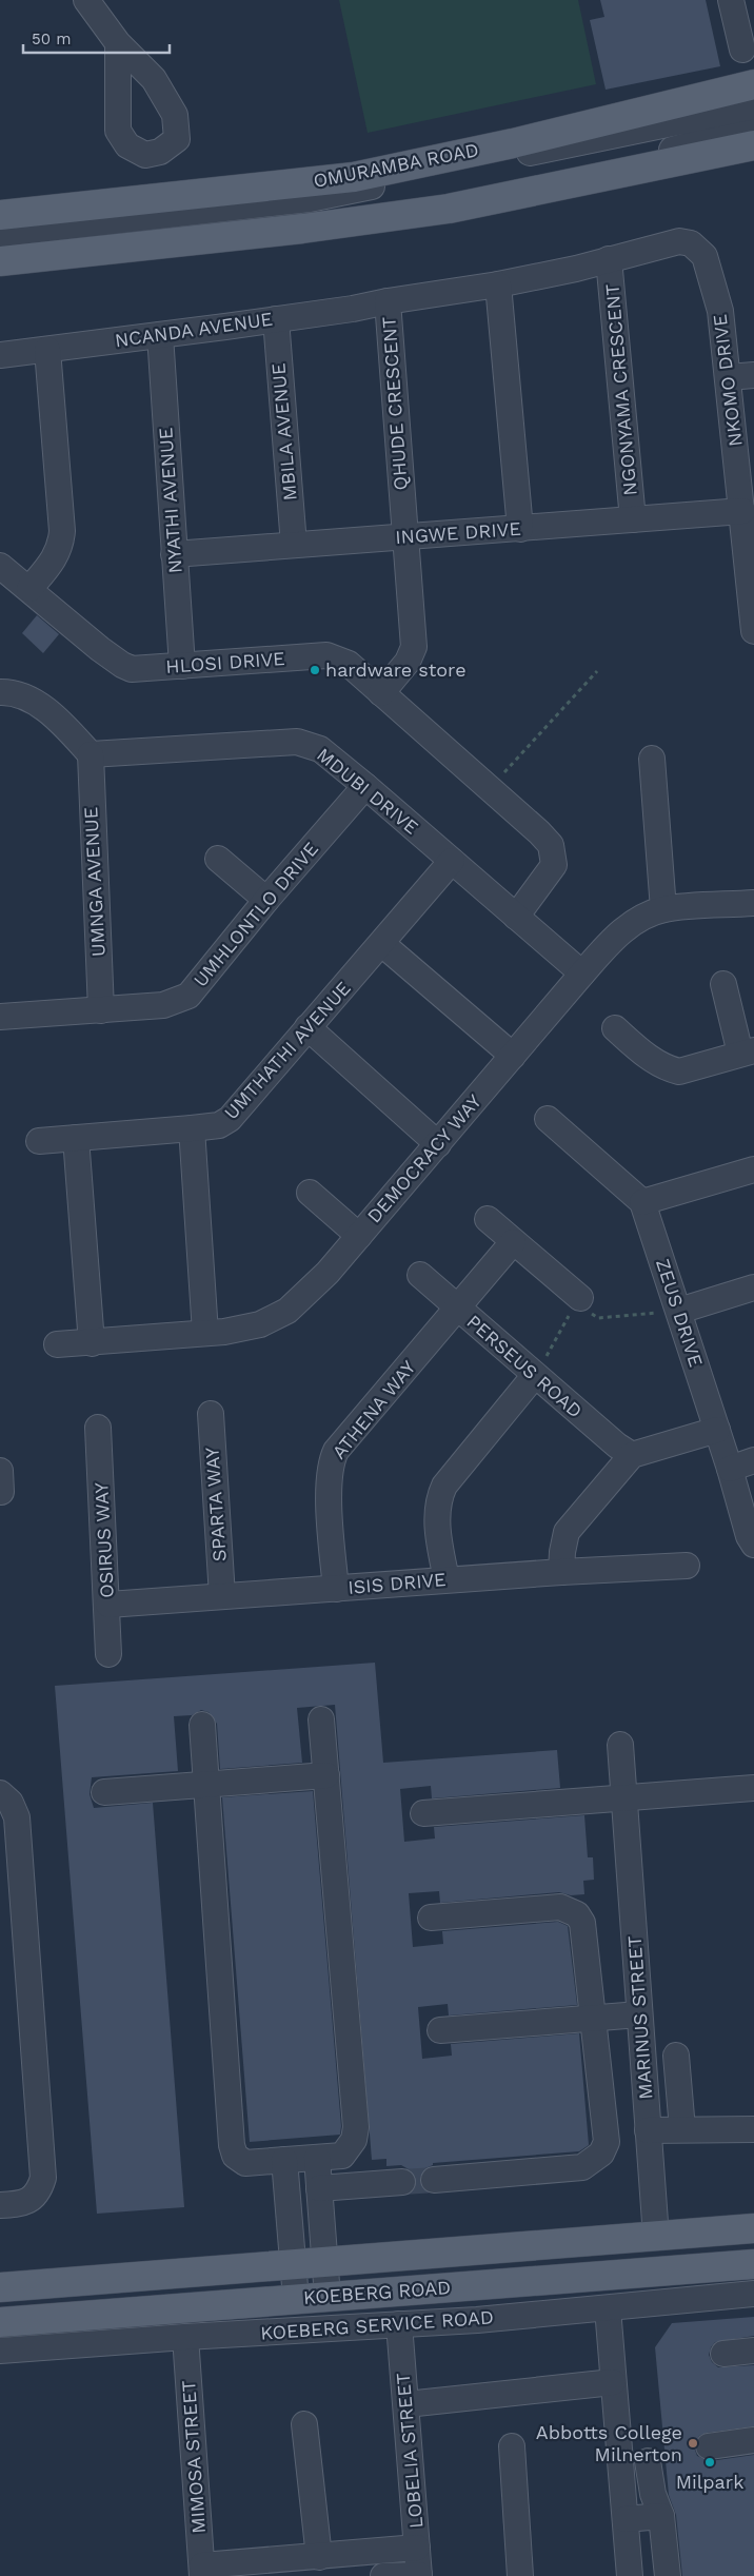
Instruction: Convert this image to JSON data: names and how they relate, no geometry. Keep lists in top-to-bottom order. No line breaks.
{"streets":{"main road":["OMURAMBA ROAD","KOEBERG ROAD"],"street":["NCANDA AVENUE","NKOMO DRIVE","NGONYAMA CRESCENT","QHUDE CRESCENT","MBILA AVENUE","NYATHI AVENUE","INGWE DRIVE","HLOSI DRIVE","MDUBI DRIVE","UMNGA AVENUE","UMHLONTLO DRIVE","UMTHATHI AVENUE","DEMOCRACY WAY","ZEUS DRIVE","PERSEUS ROAD","ATHENA WAY","SPARTA WAY","OSIRUS WAY","ISIS DRIVE","MARINUS STREET","KOEBERG SERVICE ROAD","LOBELIA STREET","MIMOSA STREET"]},"crossings":[["NCANDA AVENUE","QHUDE CRESCENT"],["NCANDA AVENUE","MBILA AVENUE"],["NCANDA AVENUE","NYATHI AVENUE"],["NKOMO DRIVE","NGONYAMA CRESCENT"],["NKOMO DRIVE","INGWE DRIVE"],["NGONYAMA CRESCENT","QHUDE CRESCENT"],["NGONYAMA CRESCENT","INGWE DRIVE"],["QHUDE CRESCENT","INGWE DRIVE"],["QHUDE CRESCENT","HLOSI DRIVE"],["MBILA AVENUE","INGWE DRIVE"],["NYATHI AVENUE","INGWE DRIVE"],["NYATHI AVENUE","HLOSI DRIVE"],["HLOSI DRIVE","MDUBI DRIVE"],["MDUBI DRIVE","UMNGA AVENUE"],["MDUBI DRIVE","UMHLONTLO DRIVE"],["MDUBI DRIVE","UMTHATHI AVENUE"],["MDUBI DRIVE","DEMOCRACY WAY"],["UMNGA AVENUE","UMHLONTLO DRIVE"],["PERSEUS ROAD","ATHENA WAY"],["ATHENA WAY","ISIS DRIVE"],["SPARTA WAY","ISIS DRIVE"],["OSIRUS WAY","ISIS DRIVE"],["MARINUS STREET","KOEBERG ROAD"],["KOEBERG SERVICE ROAD","LOBELIA STREET"],["KOEBERG SERVICE ROAD","MIMOSA STREET"]],"places":["hardware store","Abbotts College Milnerton","Milpark"],"scale_bar":"50 m"}
